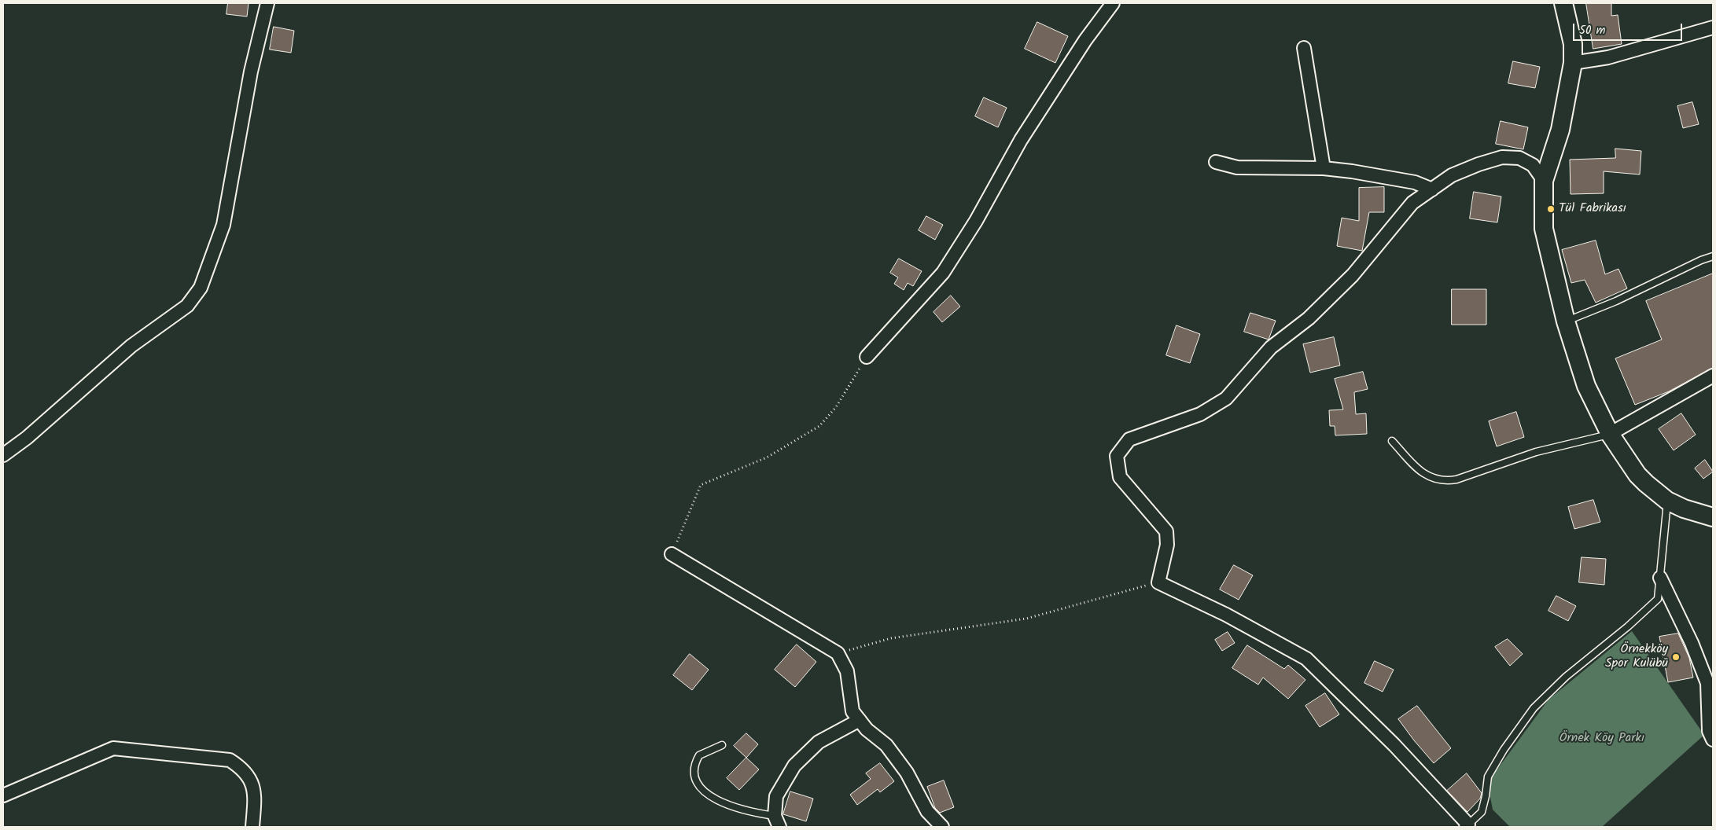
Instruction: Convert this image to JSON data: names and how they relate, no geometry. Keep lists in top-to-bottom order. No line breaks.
{"parks":["Örnek Köy Parkı"],"places":["Tül Fabrikası","Örnekköy Spor Kulübü"],"scale_bar":"50 m"}
